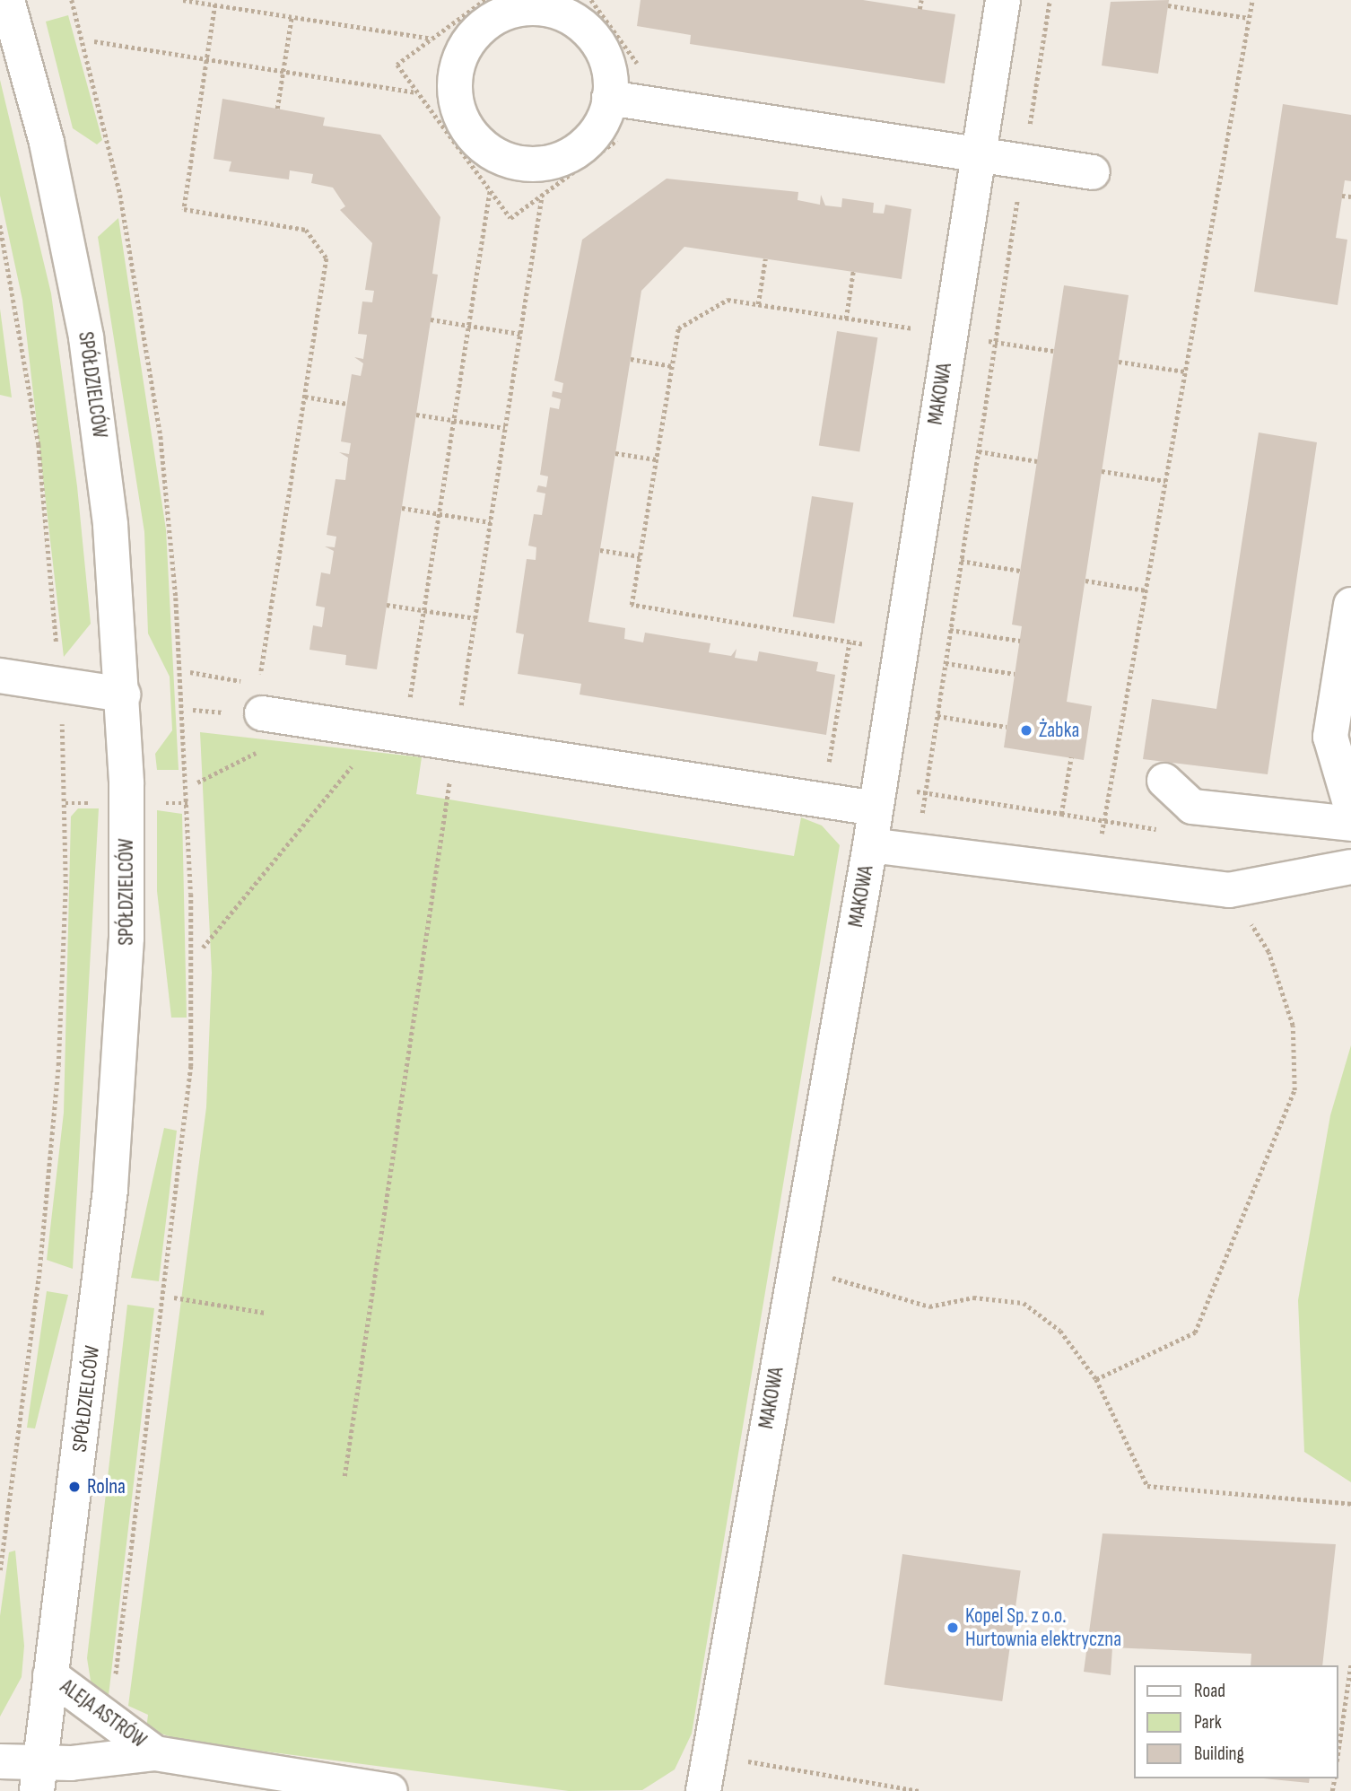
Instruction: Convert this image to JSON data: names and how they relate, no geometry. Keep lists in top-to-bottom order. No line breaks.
{"streets":{"street":["SPÓŁDZIELCÓW","MAKOWA","ALEJA ASTRÓW"]},"crossings":[["SPÓŁDZIELCÓW","ALEJA ASTRÓW"]],"places":["Żabka","Rolna","Kopel Sp. z o.o. Hurtownia elektryczna"],"legend":["Road","Park","Building"]}
